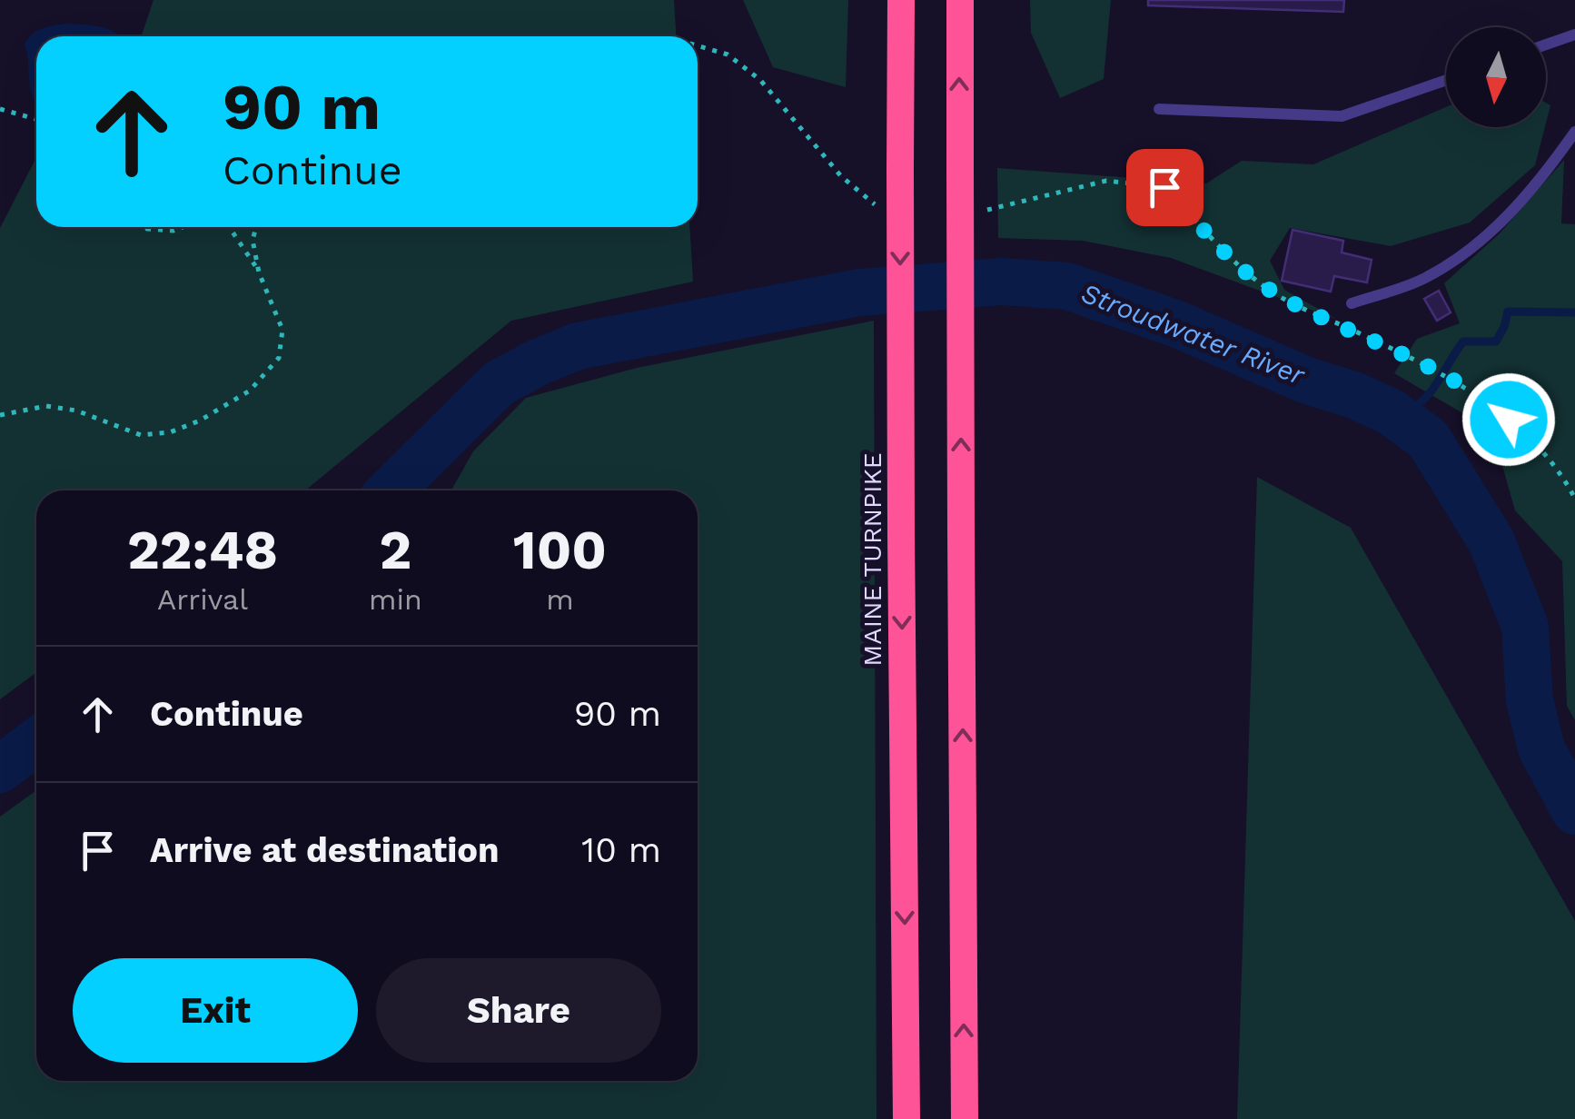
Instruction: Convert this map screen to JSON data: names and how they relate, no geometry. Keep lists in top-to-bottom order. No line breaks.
{"streets":{"highway":["MAINE TURNPIKE"]},"water":["Stroudwater River"],"north":"bottom","page":{"turn":["90 m","Continue"],"eta":["22:48","Arrival","2","min","100","m"],"list":[{"name":"Continue","value":"90 m"},{"name":"Arrive at destination","value":"10 m"}],"buttons":["Exit","Share"]}}
